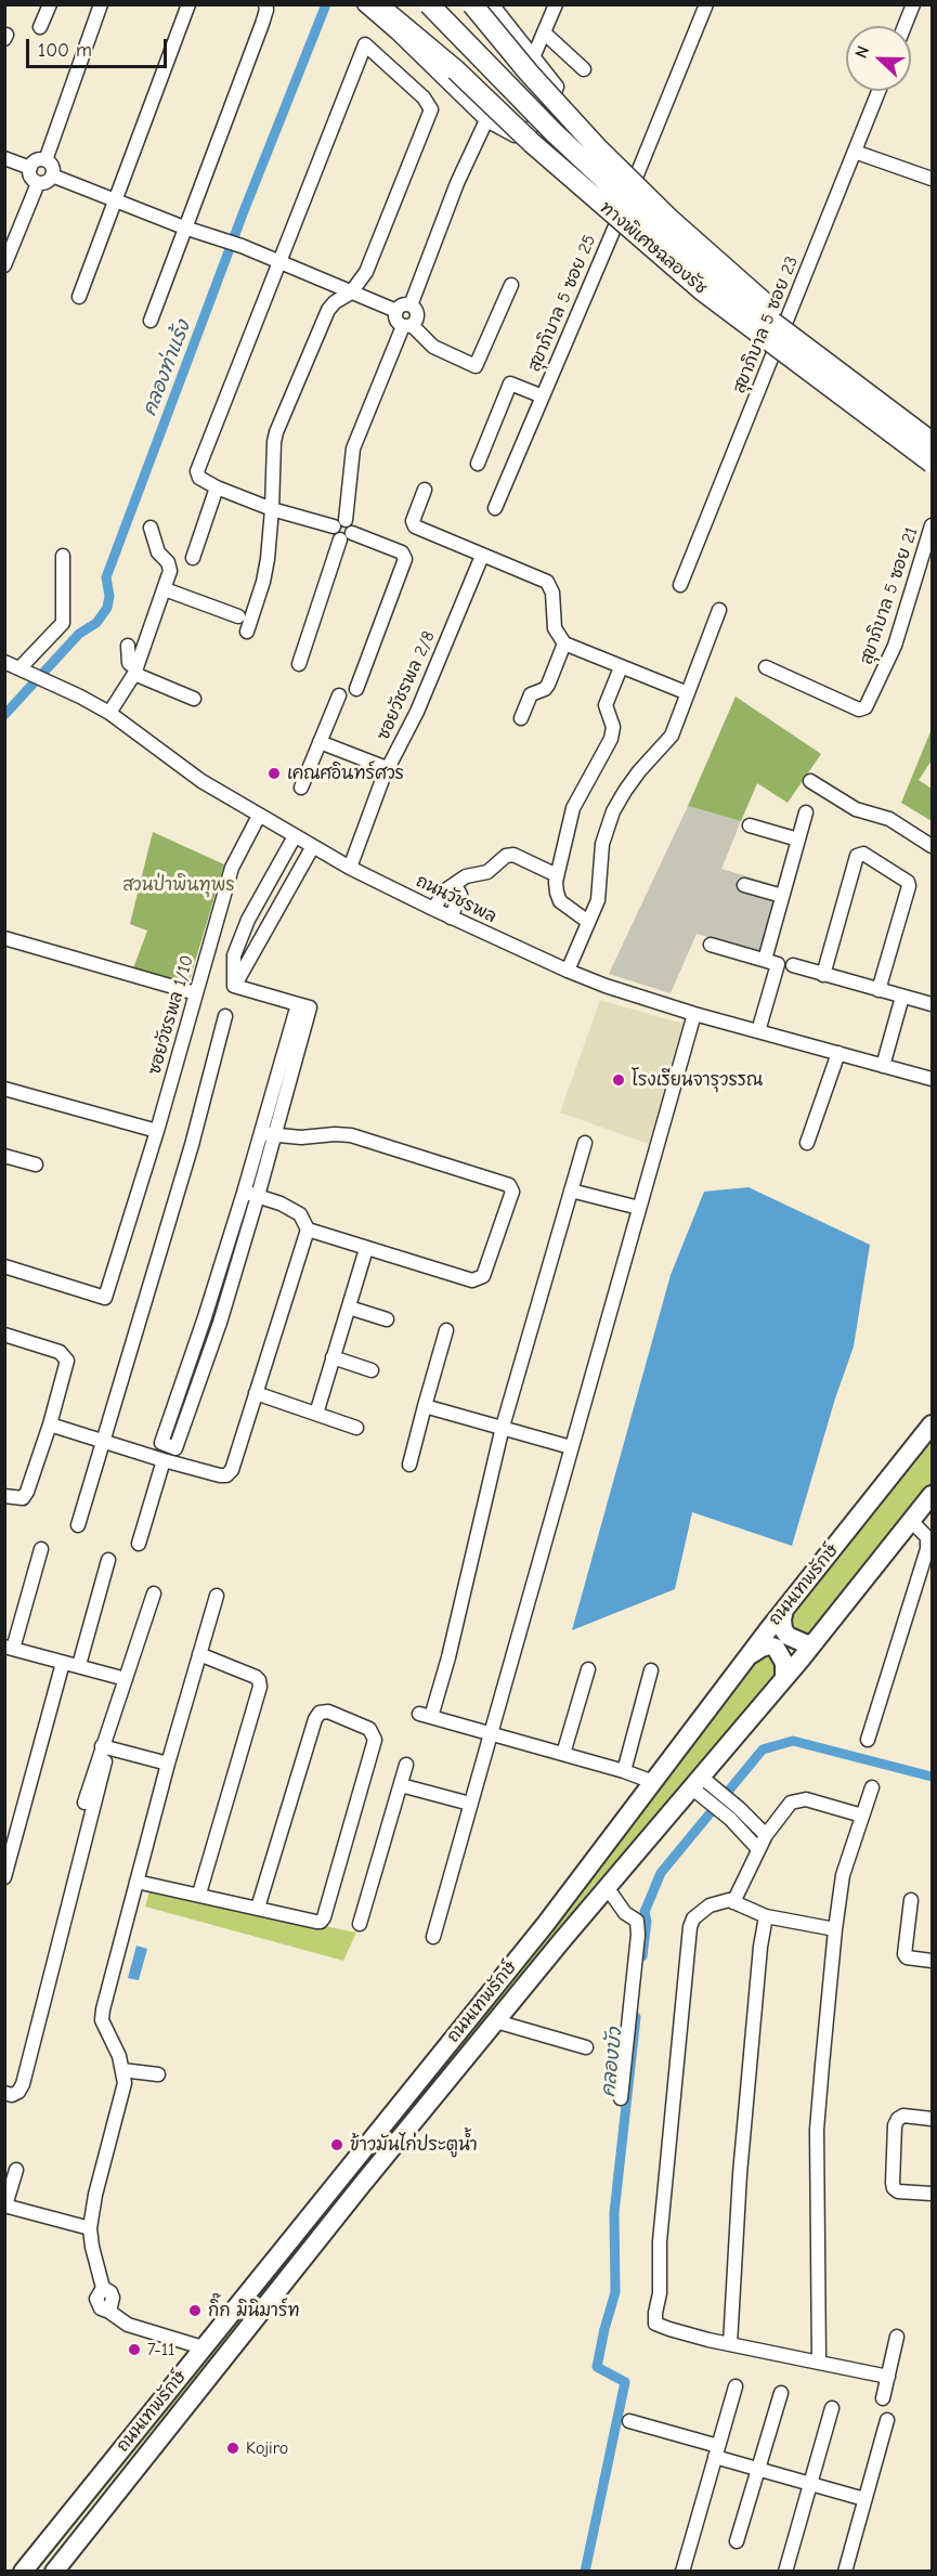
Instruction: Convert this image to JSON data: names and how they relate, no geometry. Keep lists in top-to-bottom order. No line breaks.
{"streets":{"highway":["ทางพิเศษฉลองรัช"],"main road":["ถนนเทพรักษ์"],"street":["สุขาภิบาล 5 ซอย 25","สุขาภิบาล 5 ซอย 23","สุขาภิบาล 5 ซอย 21","ซอยวัชรพล 2/8","ถนนวัชรพล","ซอยวัชรพล 1/10"]},"crossings":[["ซอยวัชรพล 2/8","ถนนวัชรพล"],["ถนนวัชรพล","ซอยวัชรพล 1/10"]],"water":["คลองท่าแร้ง","คลองบัว"],"parks":["สวนป่าพินทุพร"],"places":["เคณศอินทร์ศวร","โรงเรียนจารุวรรณ","ข้าวมันไก่ประตูน้ำ","กิ๊ก มินิมาร์ท","7-11","Kojiro"],"scale_bar":"100 m","north":"left"}
